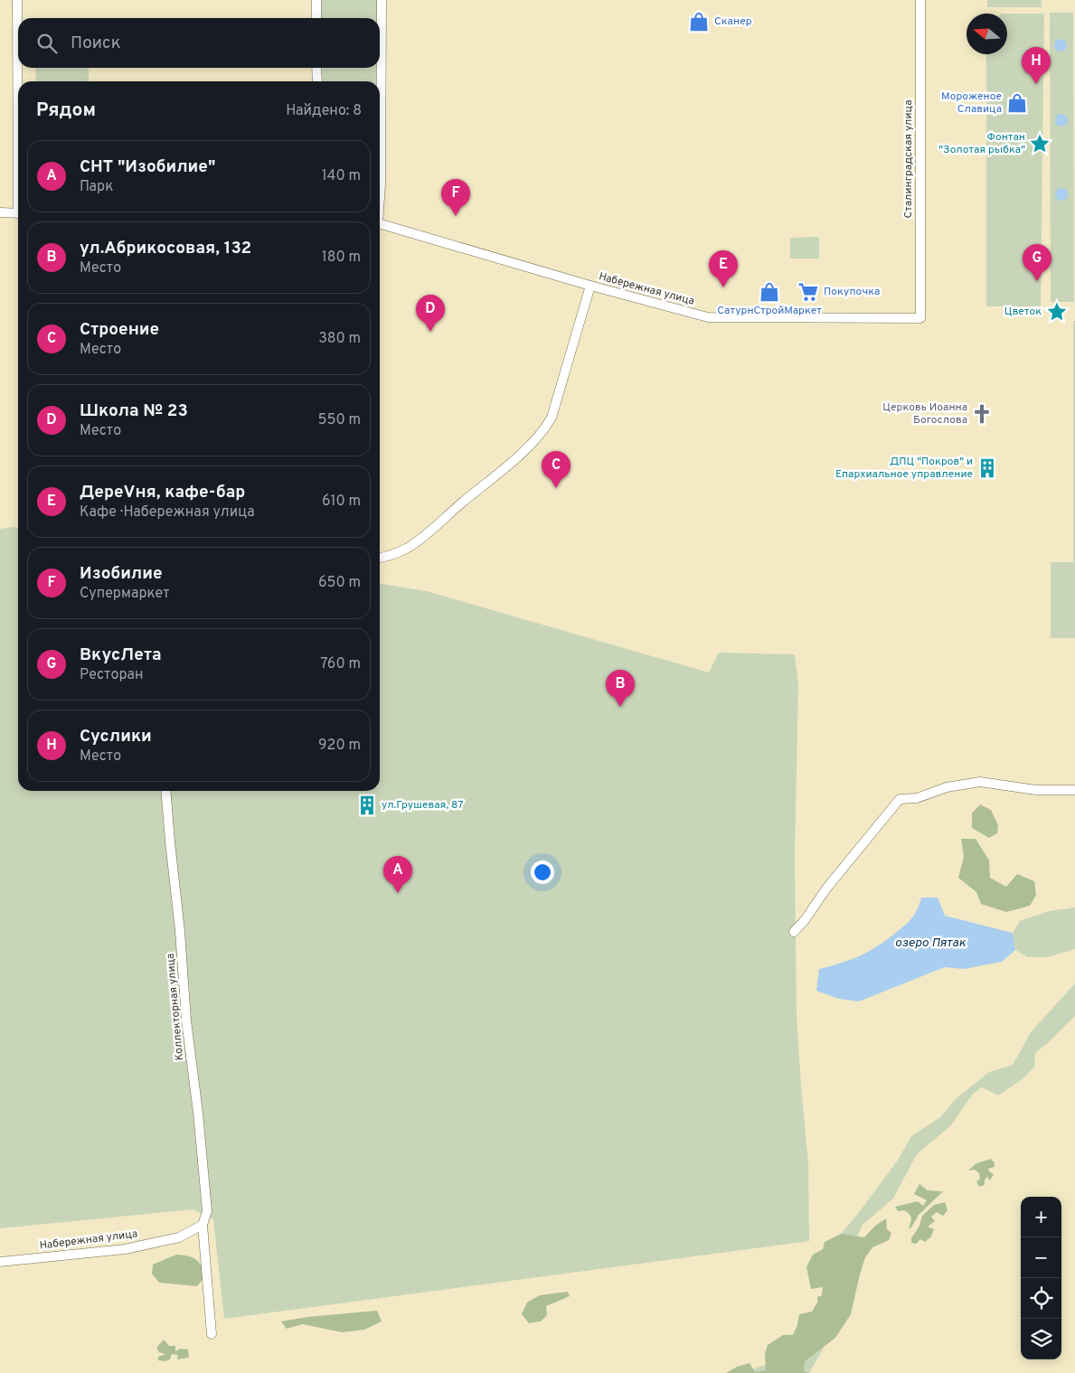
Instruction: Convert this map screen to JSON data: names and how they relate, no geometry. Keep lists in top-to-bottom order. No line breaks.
{"streets":{"street":["Сталинградская улица","Набережная улица","Коллекторная улица"]},"crossings":[["Сталинградская улица","Набережная улица"],["Набережная улица","Коллекторная улица"]],"water":["озеро Пятак"],"places":{"shop":["Сканер","Мороженое Славица","СатурнСтройМаркет"],"place":["Фонтан \"Золотая рыбка\"","Цветок"],"supermarket":["Покупочка"],"church":["Церковь Иоанна Богослова"],"building":["ДПЦ \"Покров\" и Епархиальное управление","ул.Грушевая, 87"]},"north":"left","page":{"search":"Поиск","pins":["H","F","G","E","D","C","B","A"],"heading":["Рядом","Найдено: 8"],"list":[{"mark":"A","name":"СНТ \"Изобилие\"","note":"Парк","value":"140 m"},{"mark":"B","name":"ул.Абрикосовая, 132","note":"Место","value":"180 m"},{"mark":"C","name":"Строение","note":"Место","value":"380 m"},{"mark":"D","name":"Школа № 23","note":"Место","value":"550 m"},{"mark":"E","name":"ДереVня, кафе-бар","note":"Кафе · Набережная улица","value":"610 m"},{"mark":"F","name":"Изобилие","note":"Супермаркет","value":"650 m"},{"mark":"G","name":"ВкусЛета","note":"Ресторан","value":"760 m"},{"mark":"H","name":"Суслики","note":"Место","value":"920 m"}],"map_buttons":["+","−"]}}
